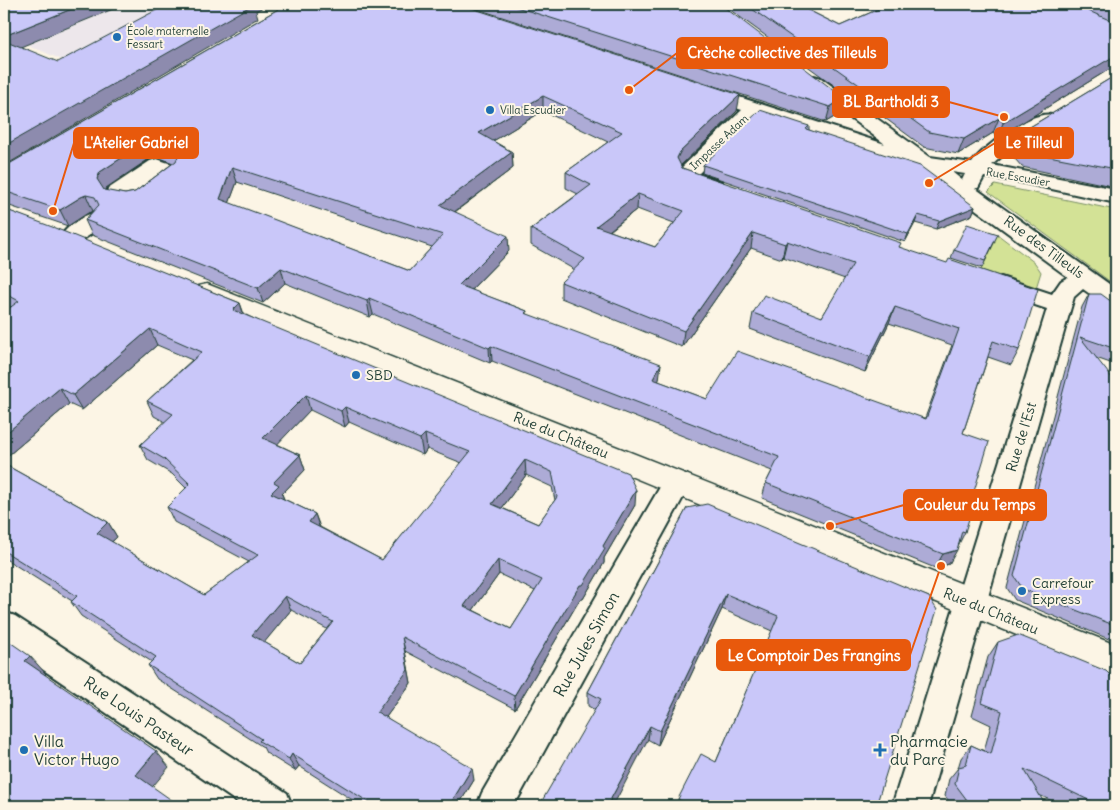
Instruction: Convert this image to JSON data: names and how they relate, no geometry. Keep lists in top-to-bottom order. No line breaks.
{"streets":{"main road":["Rue du Château"],"street":["Impasse Adam","Rue Escudier","Rue des Tilleuls","Rue de l'Est","Rue Jules Simon","Rue Louis Pasteur"]},"crossings":[["Impasse Adam","Rue Escudier"],["Rue Escudier","Rue des Tilleuls"],["Rue des Tilleuls","Rue de l'Est"],["Rue du Château","Rue de l'Est"],["Rue du Château","Rue Jules Simon"]],"places":{"other":["École maternelle Fessart","Crèche collective des Tilleuls","Villa Escudier","BL Bartholdi 3","Le Tilleul","L'Atelier Gabriel","SBD","Couleur du Temps","Le Comptoir Des Frangins","Carrefour Express","Villa Victor Hugo"],"health":["Pharmacie du Parc"]}}
